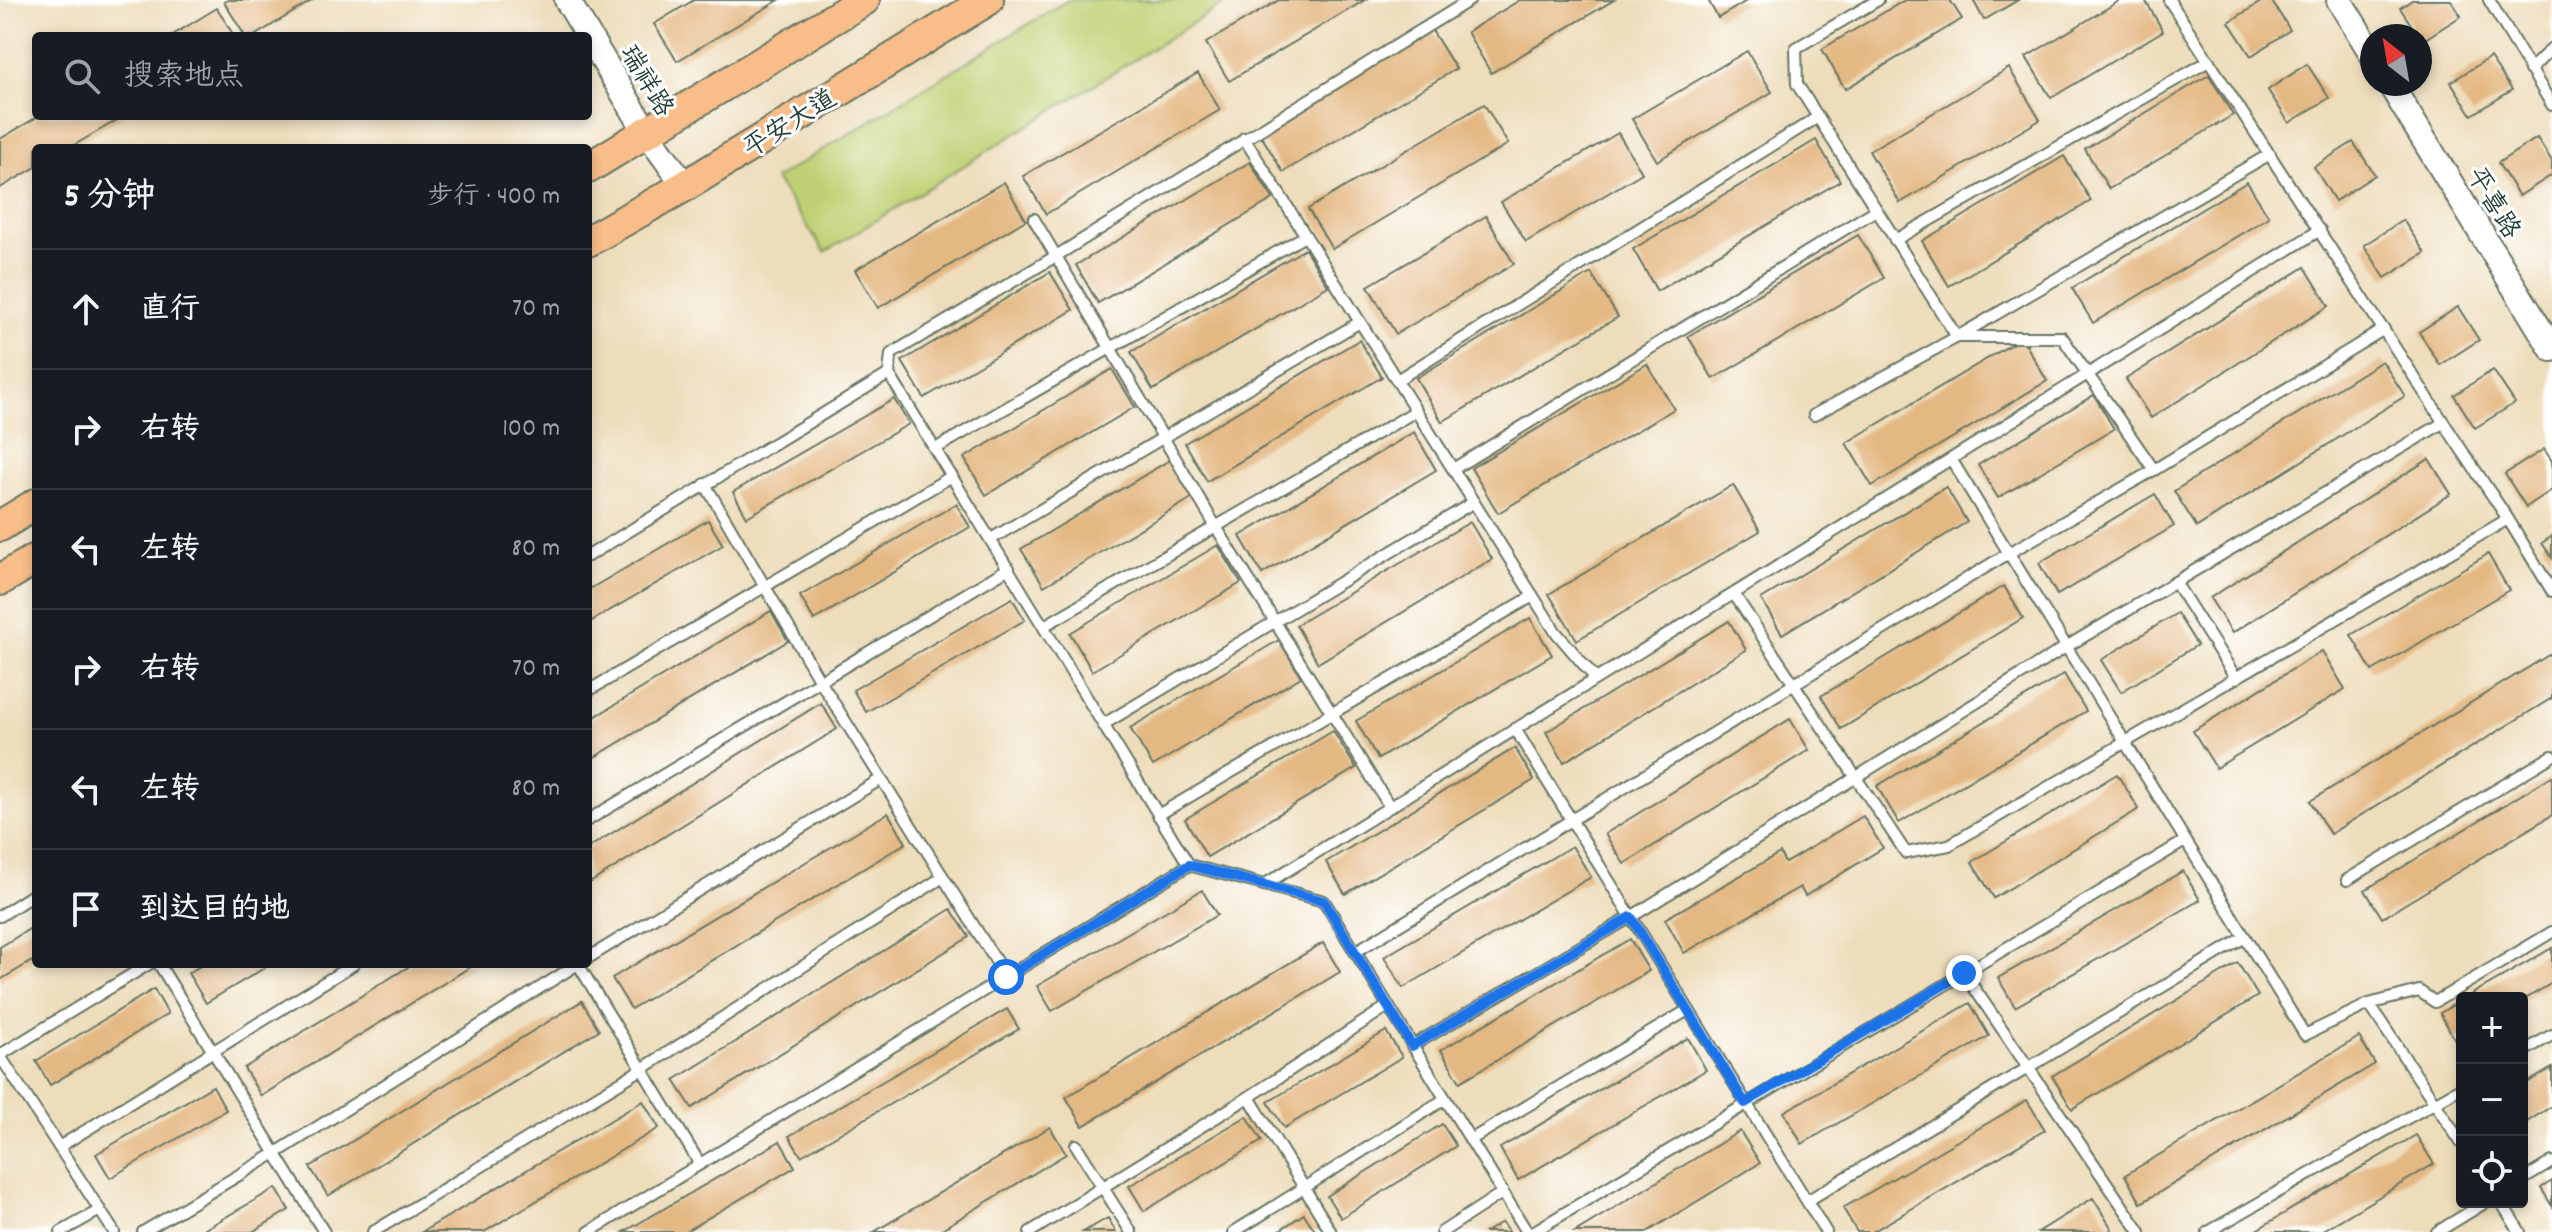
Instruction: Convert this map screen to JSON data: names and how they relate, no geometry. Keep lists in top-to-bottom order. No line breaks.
{"streets":{"main road":["平安大道"],"street":["瑞祥路","平喜路"]},"crossings":[["瑞祥路","平安大道"]],"north":"top left","page":{"search":"搜索地点","heading":["5 分钟","步行 · 400 m"],"list":[["直行","70 m"],["右转","100 m"],["左转","80 m"],["右转","70 m"],["左转","80 m"],"到达目的地"],"map_buttons":["+","−"]}}
